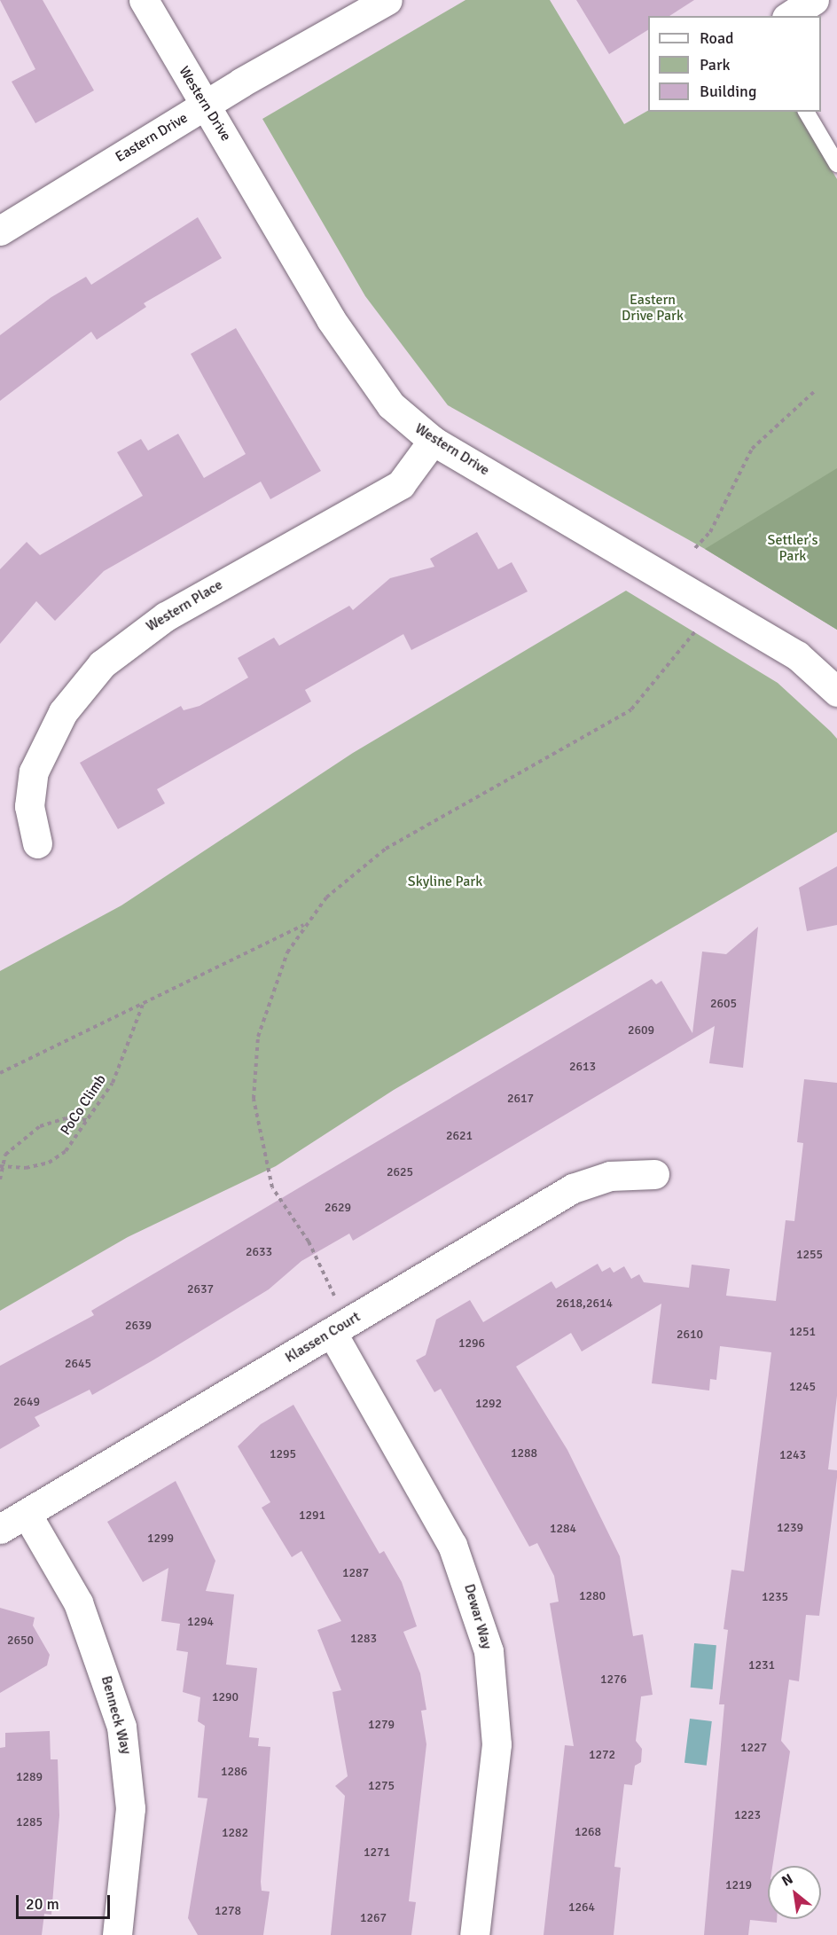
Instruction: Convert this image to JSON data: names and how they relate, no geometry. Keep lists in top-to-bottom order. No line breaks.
{"streets":{"street":["Western Drive","Eastern Drive","Western Place","Klassen Court","Dewar Way","Benneck Way"],"path":["PoCo Climb"]},"crossings":[["Western Drive","Eastern Drive"],["Western Drive","Western Place"],["Klassen Court","Dewar Way"],["Klassen Court","Benneck Way"]],"parks":["Eastern Drive Park","Settler's Park","Skyline Park"],"house_numbers":["2605","2609","2613","2617","2621","2625","2629","2633","1255","2637","2618,2614","2639","1251","2610","1296","2645","1245","2649","1292","1288","1295","1243","1291","1239","1284","1299","1287","1280","1235","1294","1283","2650","1231","1276","1290","1279","1227","1272","1286","1289","1275","1223","1285","1268","1282","1271","1219","1264","1278","1267"],"legend":["Road","Park","Building"],"scale_bar":"20 m","north":"top left"}
